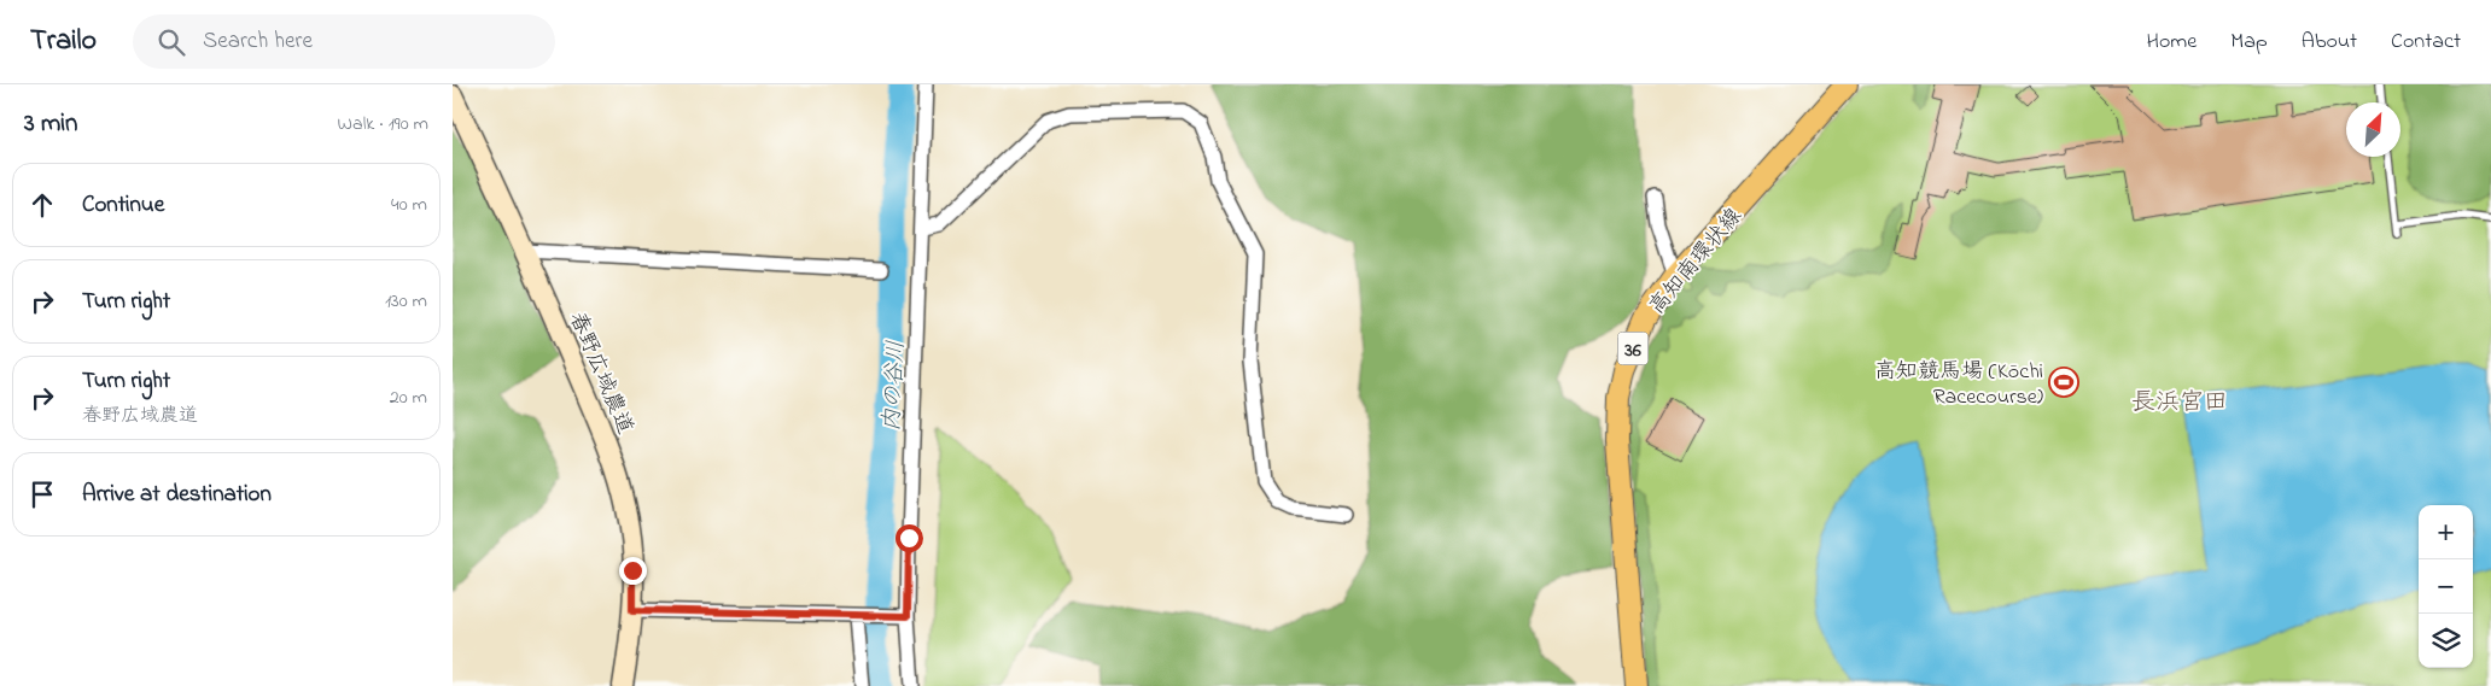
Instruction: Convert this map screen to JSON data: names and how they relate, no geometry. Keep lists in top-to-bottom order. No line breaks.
{"streets":{"main road":["高知南環状線","36"],"street":["春野広域農道"]},"districts":["長浜宮田"],"water":["内の谷川"],"places":{"sports":["高知競馬場 (Kōchi Racecourse)"]},"north":"top right","page":{"header":"Trailo","search":"Search here","nav":["Home","Map","About","Contact"],"heading":["3 min","Walk · 190 m"],"list":[["Continue","40 m"],["Turn right","130 m"],["Turn right","春野広域農道","20 m"],"Arrive at destination"],"map_buttons":["+","−"]}}
